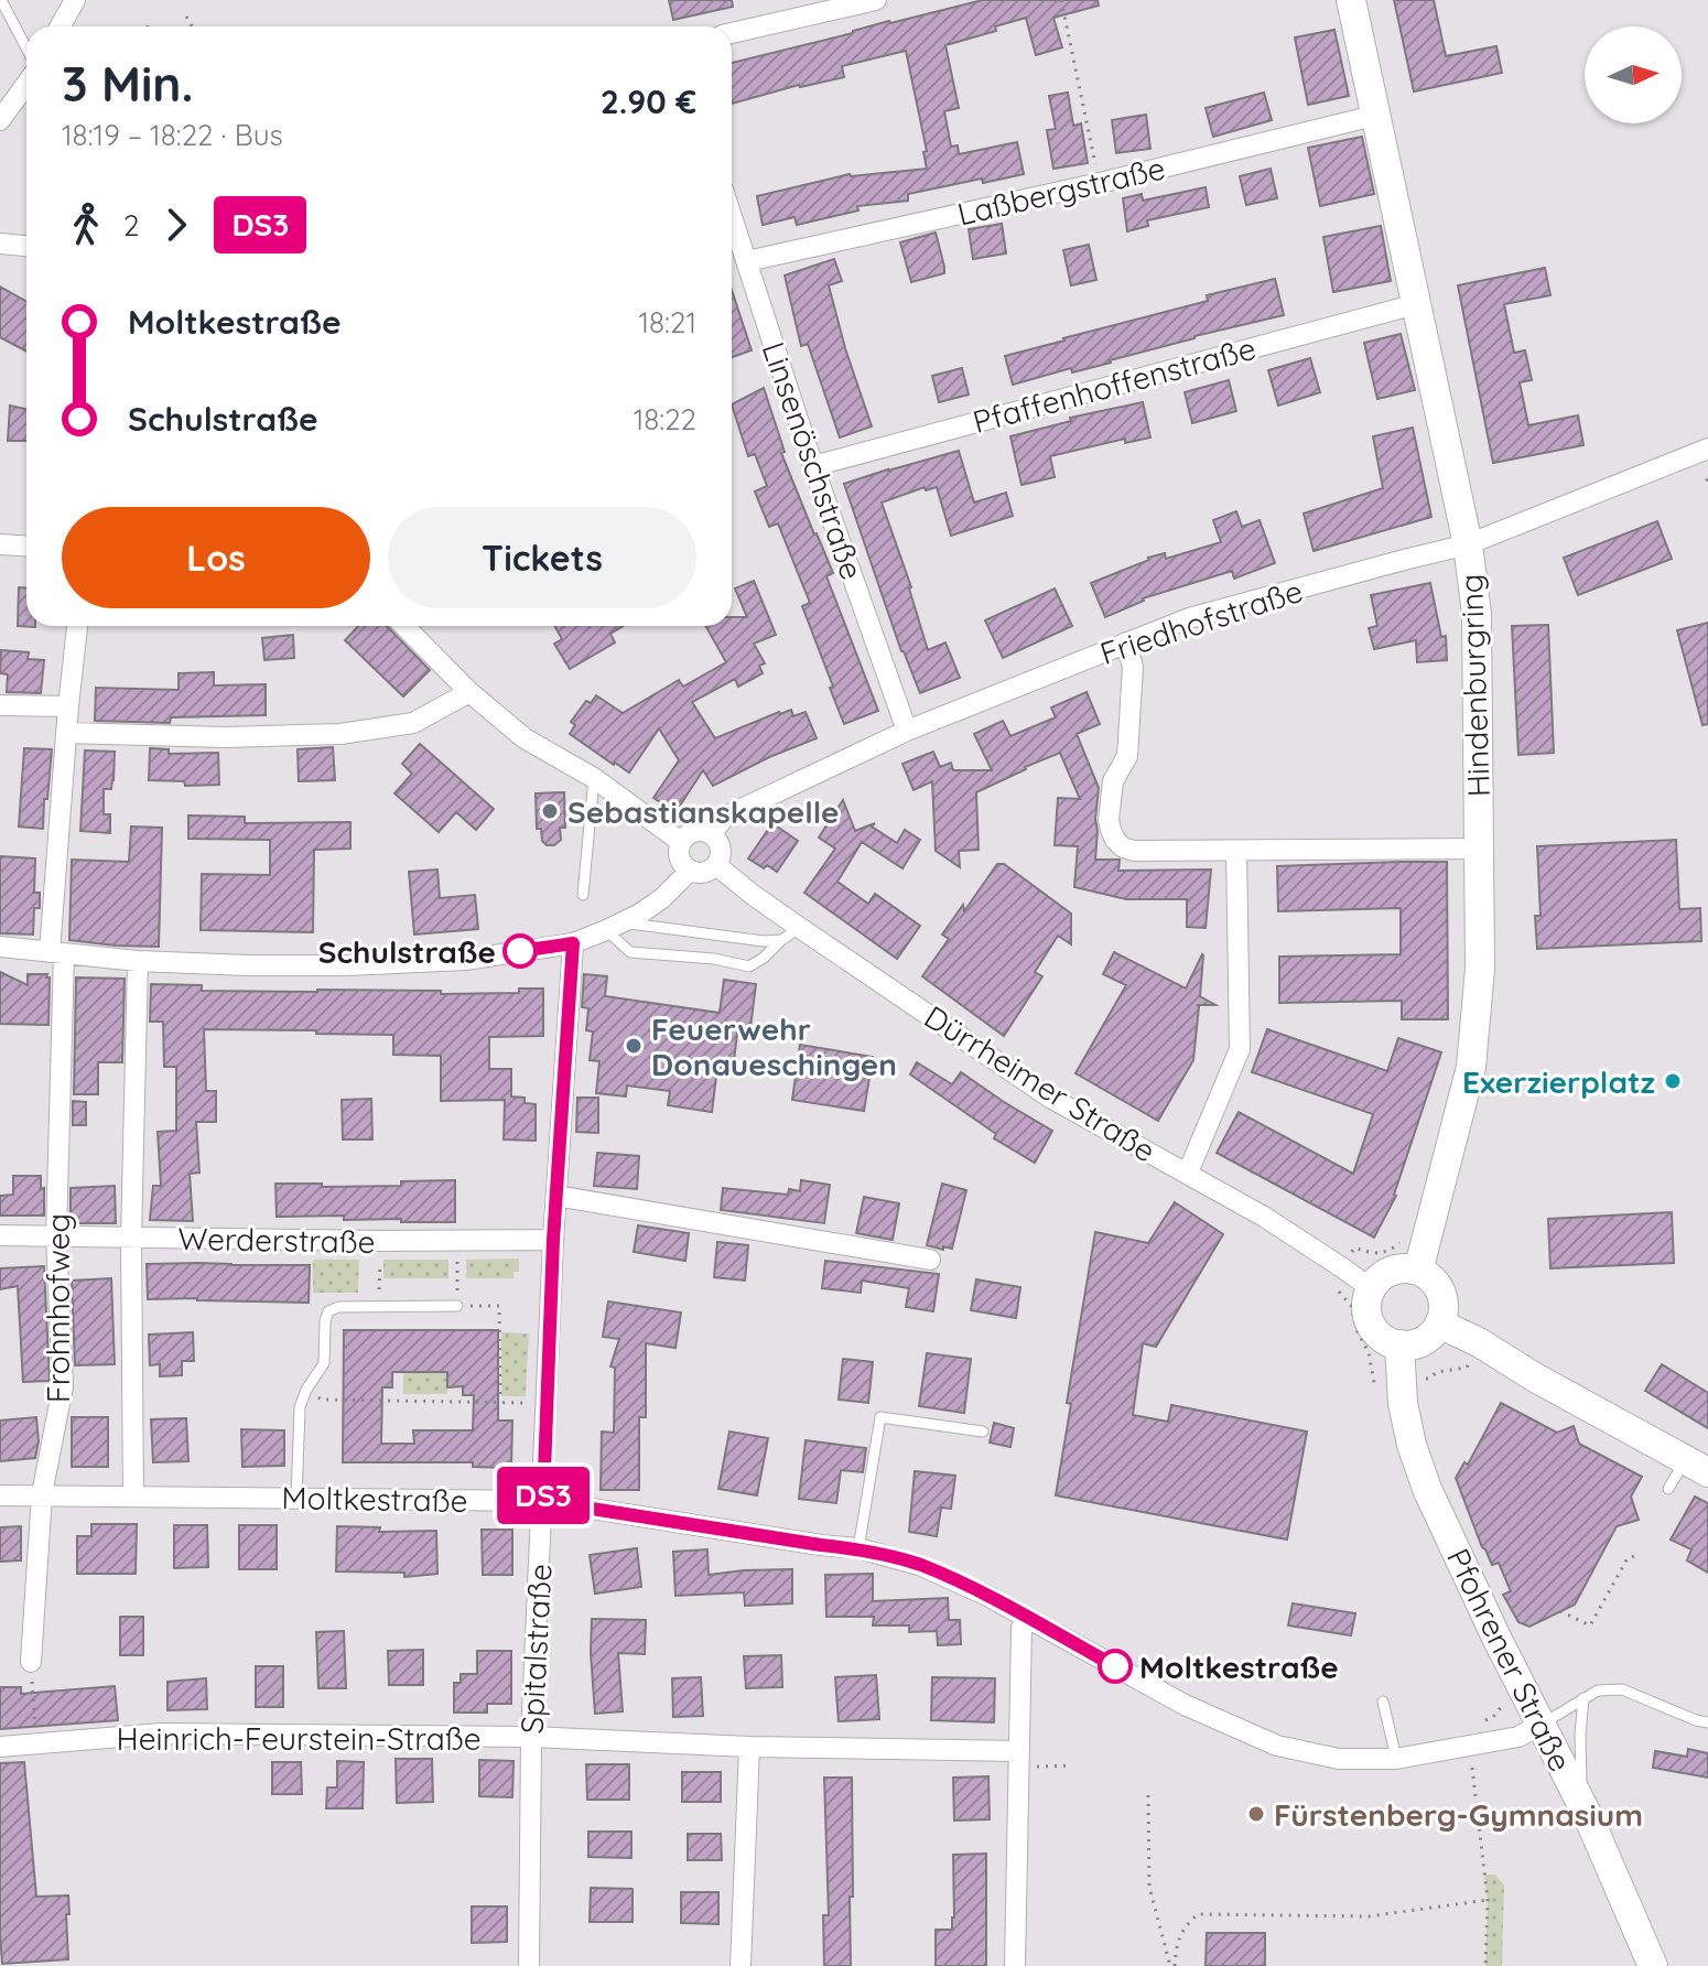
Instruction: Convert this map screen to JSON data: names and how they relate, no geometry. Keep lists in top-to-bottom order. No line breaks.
{"streets":{"main road":["Hindenburgring","Pfohrener Straße"],"street":["Laßbergstraße","Pfaffenhoffenstraße","Linsenöschstraße","Friedhofstraße","Dürrheimer Straße","Werderstraße","Frohnhofweg","Moltkestraße","Spitalstraße","Heinrich-Feurstein-Straße"]},"crossings":[["Laßbergstraße","Linsenöschstraße"],["Laßbergstraße","Hindenburgring"],["Pfaffenhoffenstraße","Linsenöschstraße"],["Pfaffenhoffenstraße","Hindenburgring"],["Linsenöschstraße","Friedhofstraße"],["Friedhofstraße","Hindenburgring"],["Friedhofstraße","Dürrheimer Straße"],["Hindenburgring","Dürrheimer Straße"],["Hindenburgring","Pfohrener Straße"],["Dürrheimer Straße","Pfohrener Straße"],["Werderstraße","Frohnhofweg"],["Werderstraße","Spitalstraße"],["Frohnhofweg","Moltkestraße"],["Moltkestraße","Spitalstraße"],["Moltkestraße","Pfohrener Straße"],["Spitalstraße","Heinrich-Feurstein-Straße"]],"places":["Sebastianskapelle","Schulstraße","Feuerwehr Donaueschingen","Exerzierplatz","Moltkestraße","Fürstenberg-Gymnasium"],"lines":["bus line DS3"],"north":"right","page":{"on_map":"DS3","heading":["3 Min.","18:19 – 18:22 · Bus","2.90 €"],"legs":["2","DS3"],"list":[{"name":"Moltkestraße","value":"18:21"},{"name":"Schulstraße","value":"18:22"}],"buttons":["Los","Tickets"]}}
